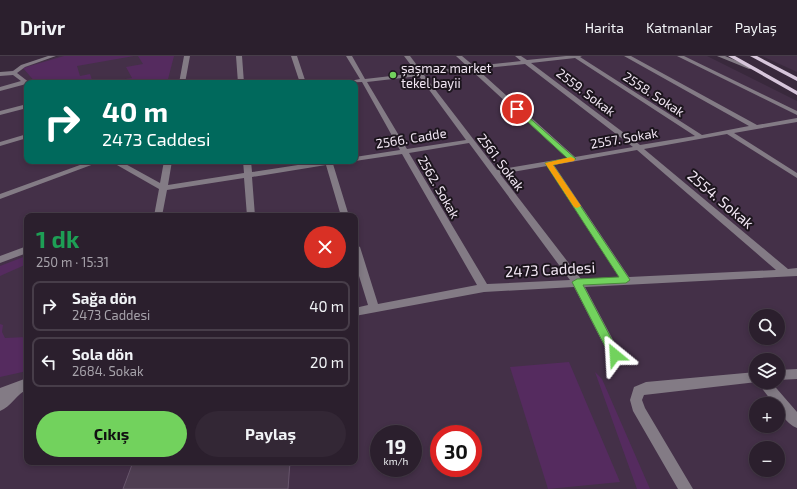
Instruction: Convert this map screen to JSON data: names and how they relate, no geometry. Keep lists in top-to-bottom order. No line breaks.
{"streets":{"street":["2559. Sokak","2558. Sokak","2566. Cadde","2557. Sokak","2561. Sokak","2562. Sokak","2554. Sokak","2473 Caddesi"]},"crossings":[["2559. Sokak","2557. Sokak"],["2559. Sokak","2554. Sokak"],["2558. Sokak","2557. Sokak"],["2566. Cadde","2561. Sokak"],["2566. Cadde","2562. Sokak"],["2557. Sokak","2561. Sokak"],["2557. Sokak","2554. Sokak"],["2561. Sokak","2473 Caddesi"],["2562. Sokak","2473 Caddesi"],["2554. Sokak","2473 Caddesi"]],"places":["şaşmaz market tekel bayii"],"page":{"header":"Drivr","nav":["Harita","Katmanlar","Paylaş"],"turn":["40 m","2473 Caddesi"],"heading":["1 dk","250 m · 15:31"],"list":[{"name":"Sağa dön","note":"2473 Caddesi","value":"40 m"},{"name":"Sola dön","note":"2684. Sokak","value":"20 m"}],"map_buttons":["+","−"],"buttons":["Çıkış","Paylaş"],"speed":"19 km/h","limit":"30"}}
